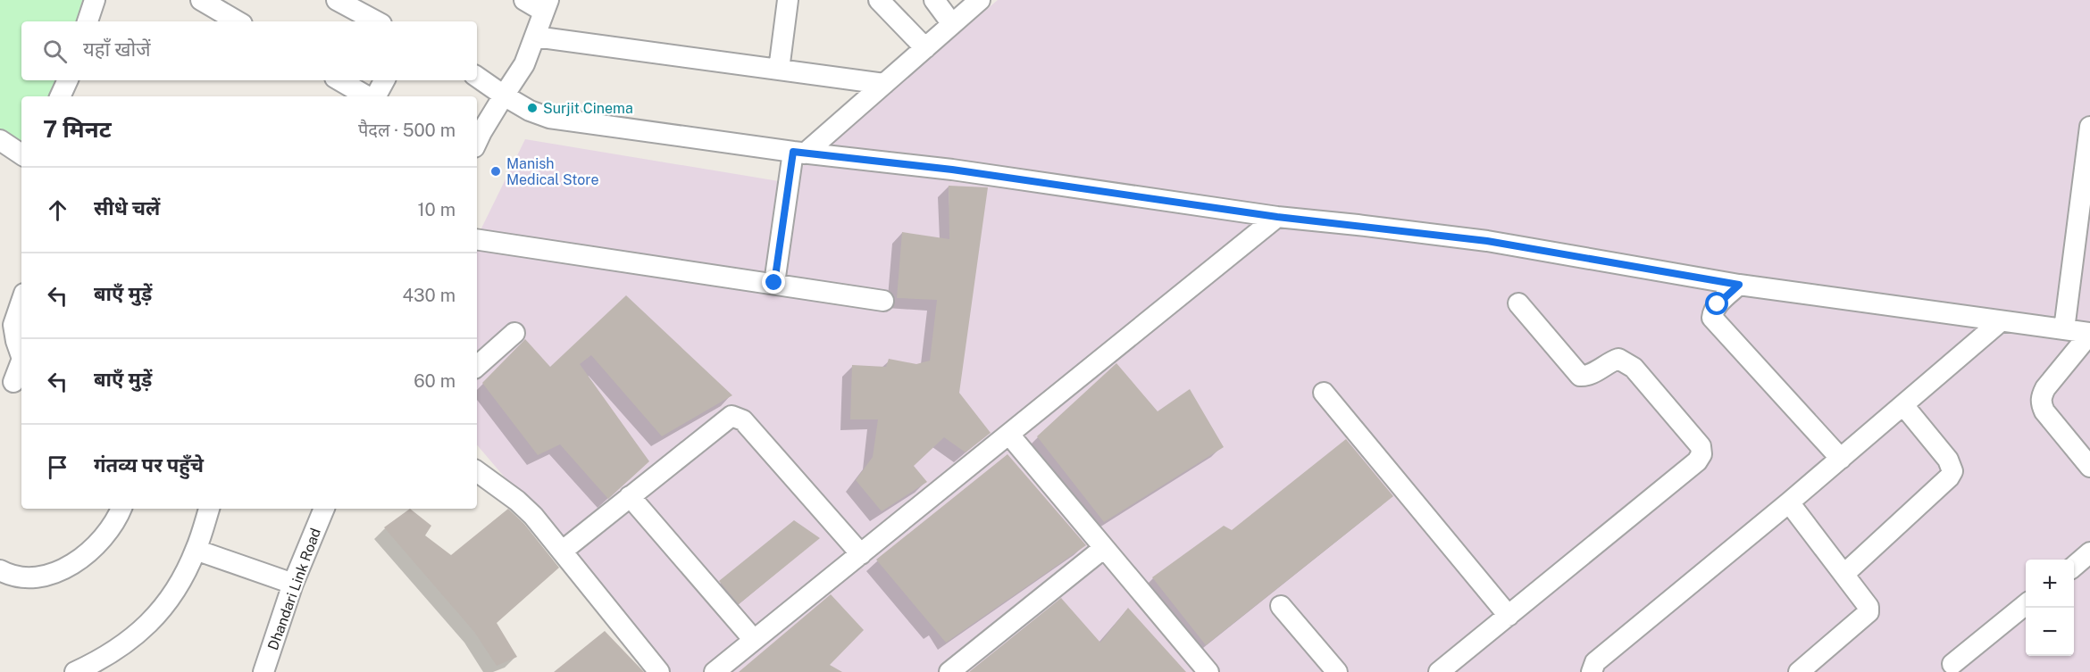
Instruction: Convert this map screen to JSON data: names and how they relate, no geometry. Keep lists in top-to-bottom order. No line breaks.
{"streets":{"street":["Dhandari Link Road"]},"places":["Surjit Cinema","Manish Medical Store"],"page":{"search":"यहाँ खोजें","heading":["7 मिनट","पैदल · 500 m"],"list":[["सीधे चलें","10 m"],["बाएँ मुड़ें","430 m"],["बाएँ मुड़ें","60 m"],"गंतव्य पर पहुँचे"],"map_buttons":["+","−"]}}
